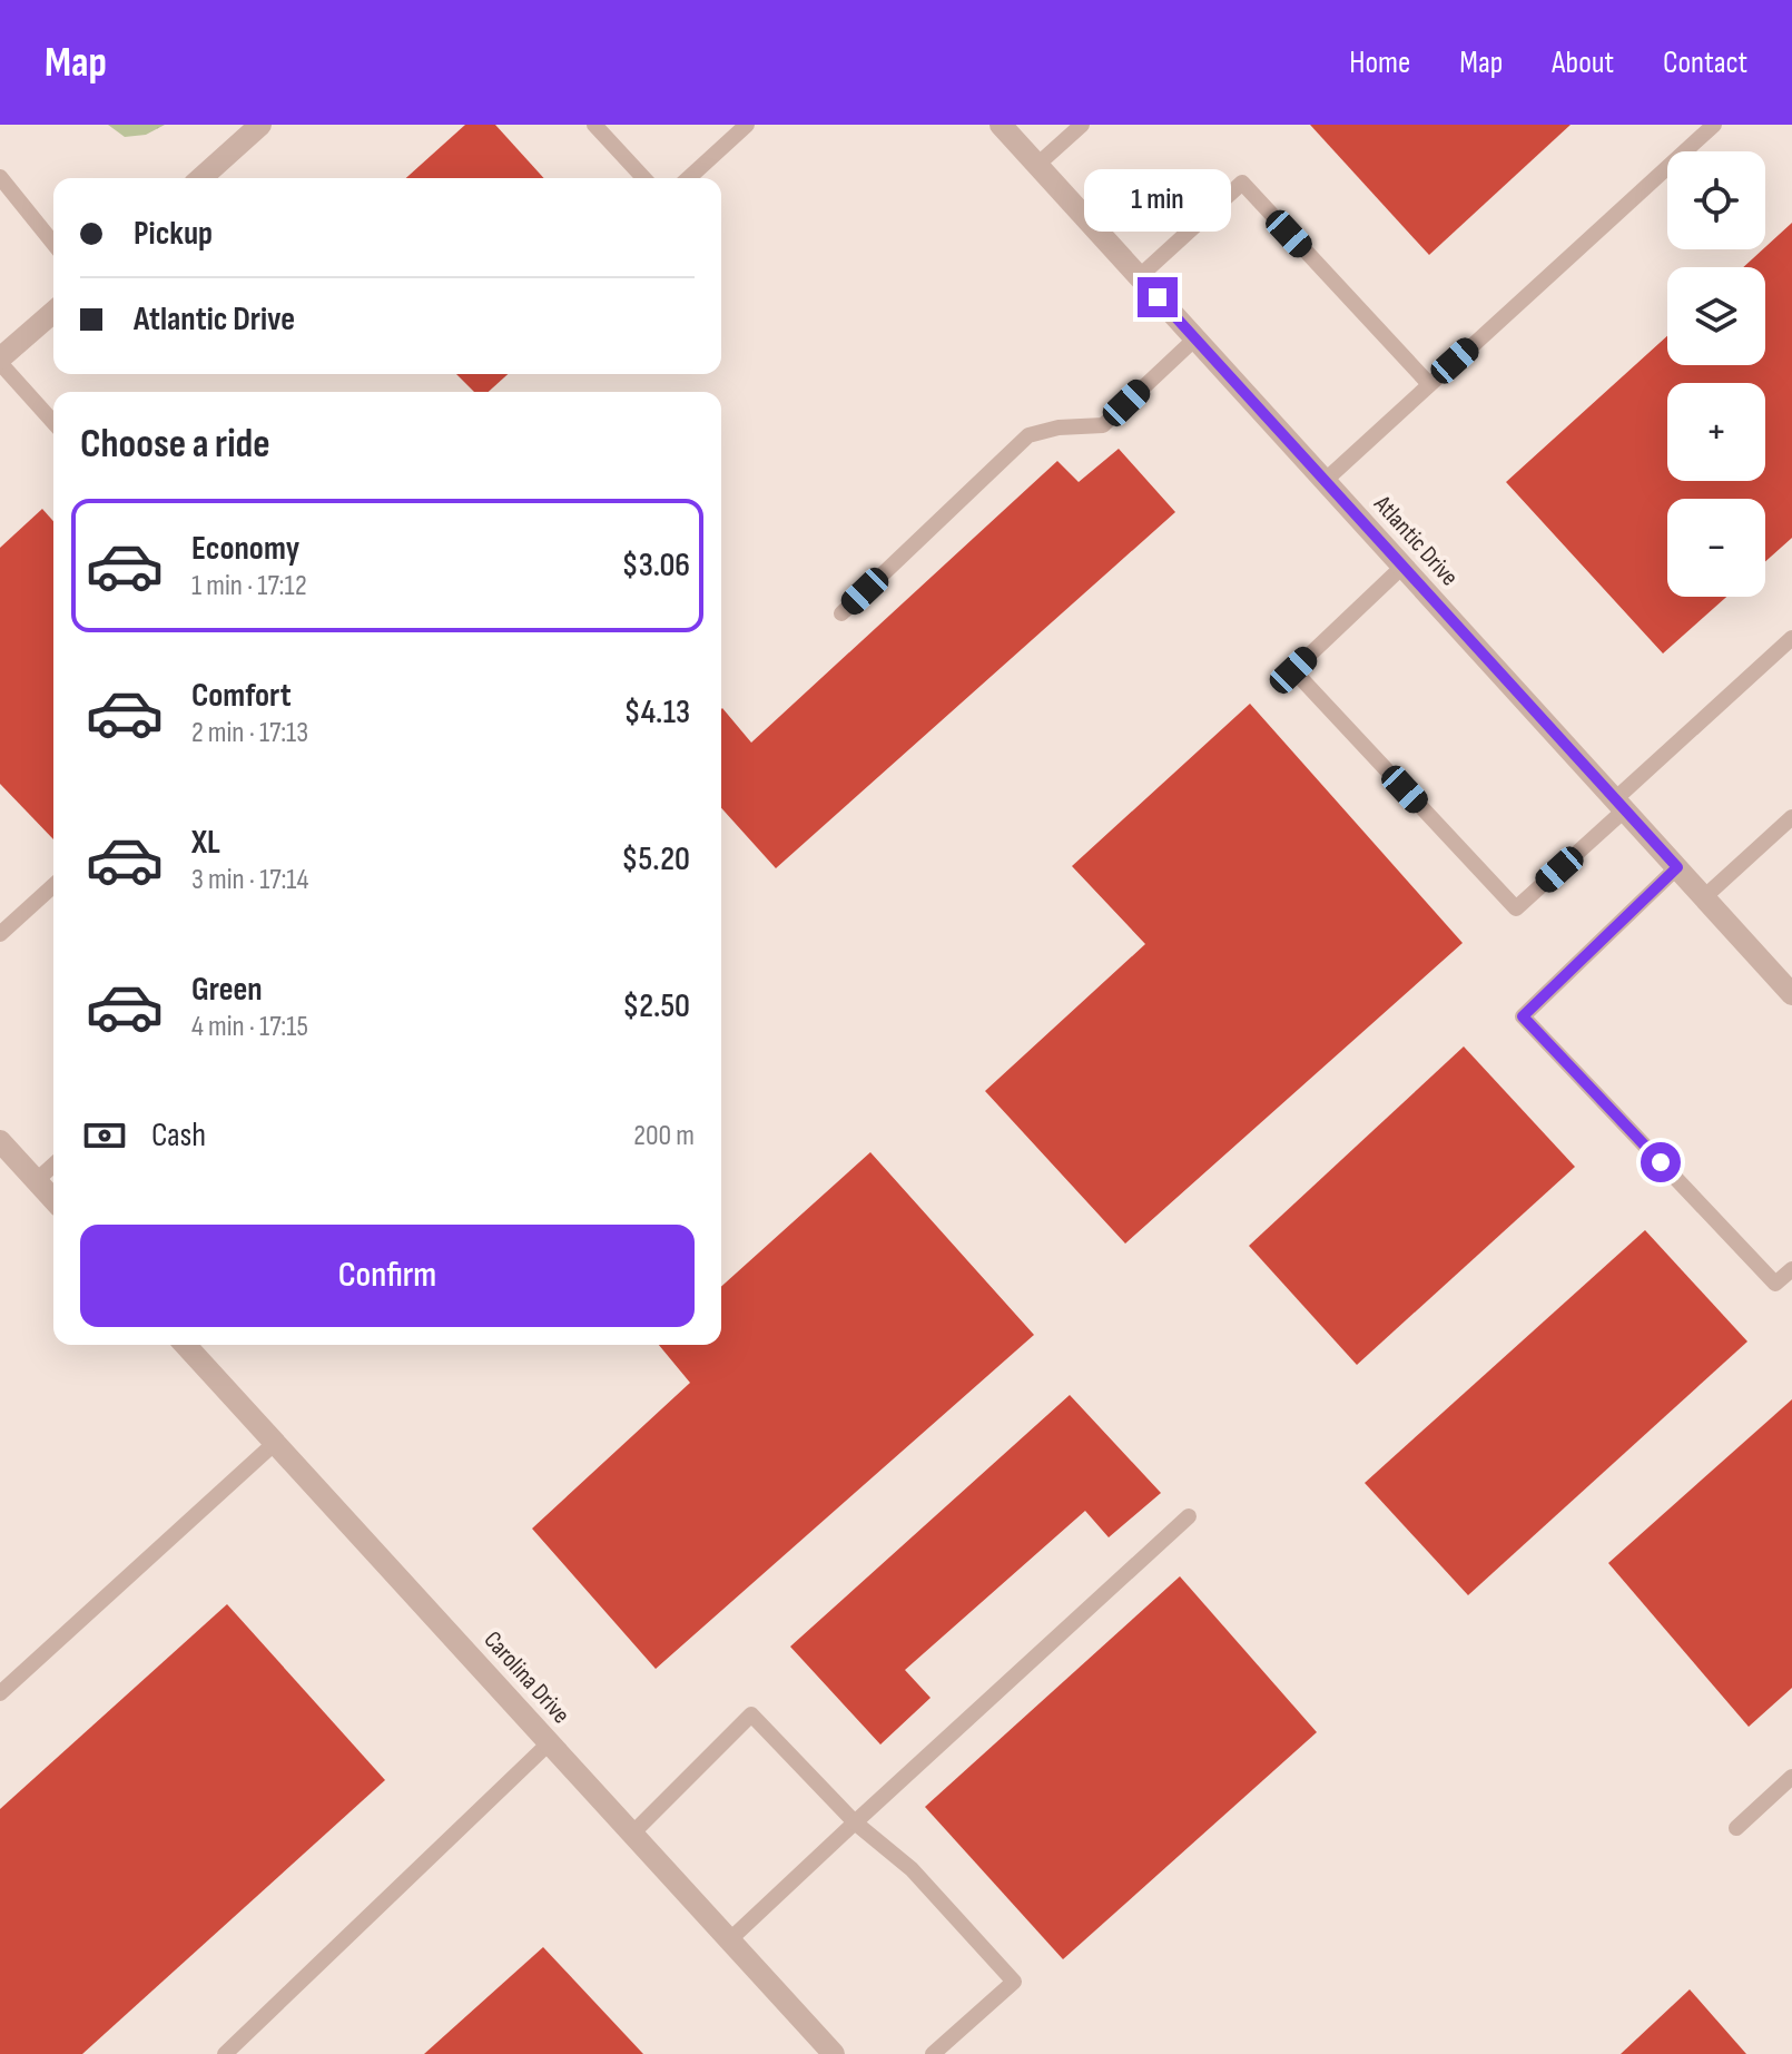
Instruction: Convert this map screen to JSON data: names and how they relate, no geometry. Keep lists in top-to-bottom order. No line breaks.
{"streets":{"street":["Atlantic Drive","Carolina Drive"]},"page":{"header":"Map","nav":["Home","Map","About","Contact"],"map_buttons":["+","−"],"bubble":"1 min","banner":["Pickup","Atlantic Drive"],"heading":"Choose a ride","list":[{"name":"Economy","note":"1 min · 17:12","value":"$3.06"},{"name":"Comfort","note":"2 min · 17:13","value":"$4.13"},{"name":"XL","note":"3 min · 17:14","value":"$5.20"},{"name":"Green","note":"4 min · 17:15","value":"$2.50"}],"pay":["Cash","200 m"],"buttons":"Confirm"}}
